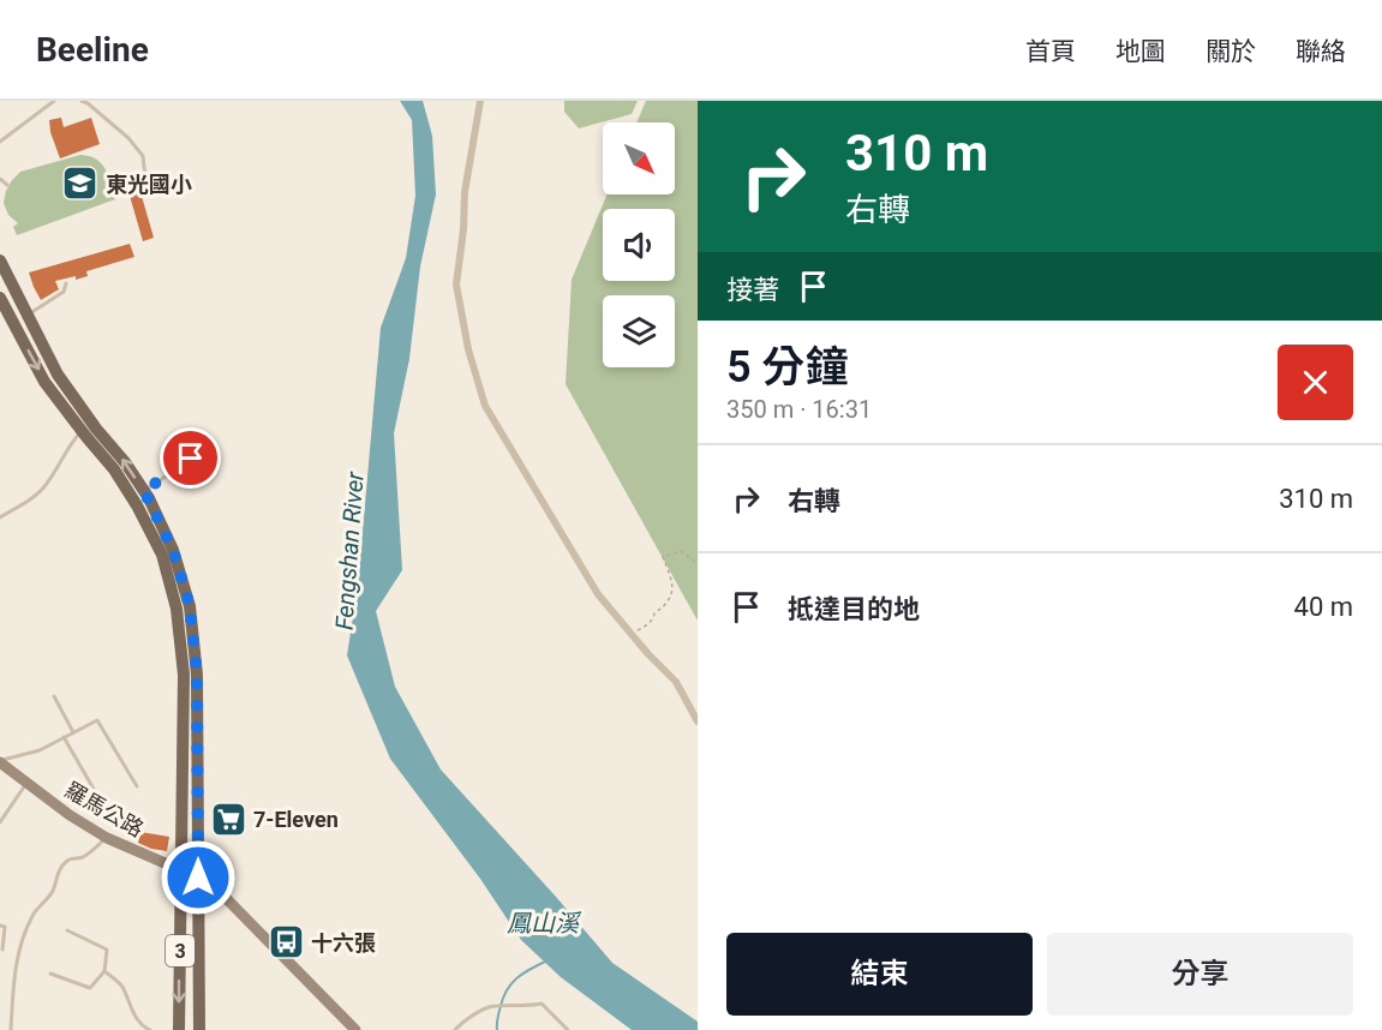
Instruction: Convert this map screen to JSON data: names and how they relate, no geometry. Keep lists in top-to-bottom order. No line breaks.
{"streets":{"main road":["羅馬公路","3"]},"crossings":[["羅馬公路","3"]],"water":["Fengshan River","鳳山溪"],"places":{"school or university":["東光國小"],"supermarket":["7-Eleven"],"bus stop":["十六張"]},"north":"bottom right","page":{"header":"Beeline","nav":["首頁","地圖","關於","聯絡"],"turn":["310 m","右轉"],"then":"接著","heading":["5 分鐘","350 m · 16:31"],"list":[{"name":"右轉","value":"310 m"},{"name":"抵達目的地","value":"40 m"}],"buttons":["結束","分享"]}}
